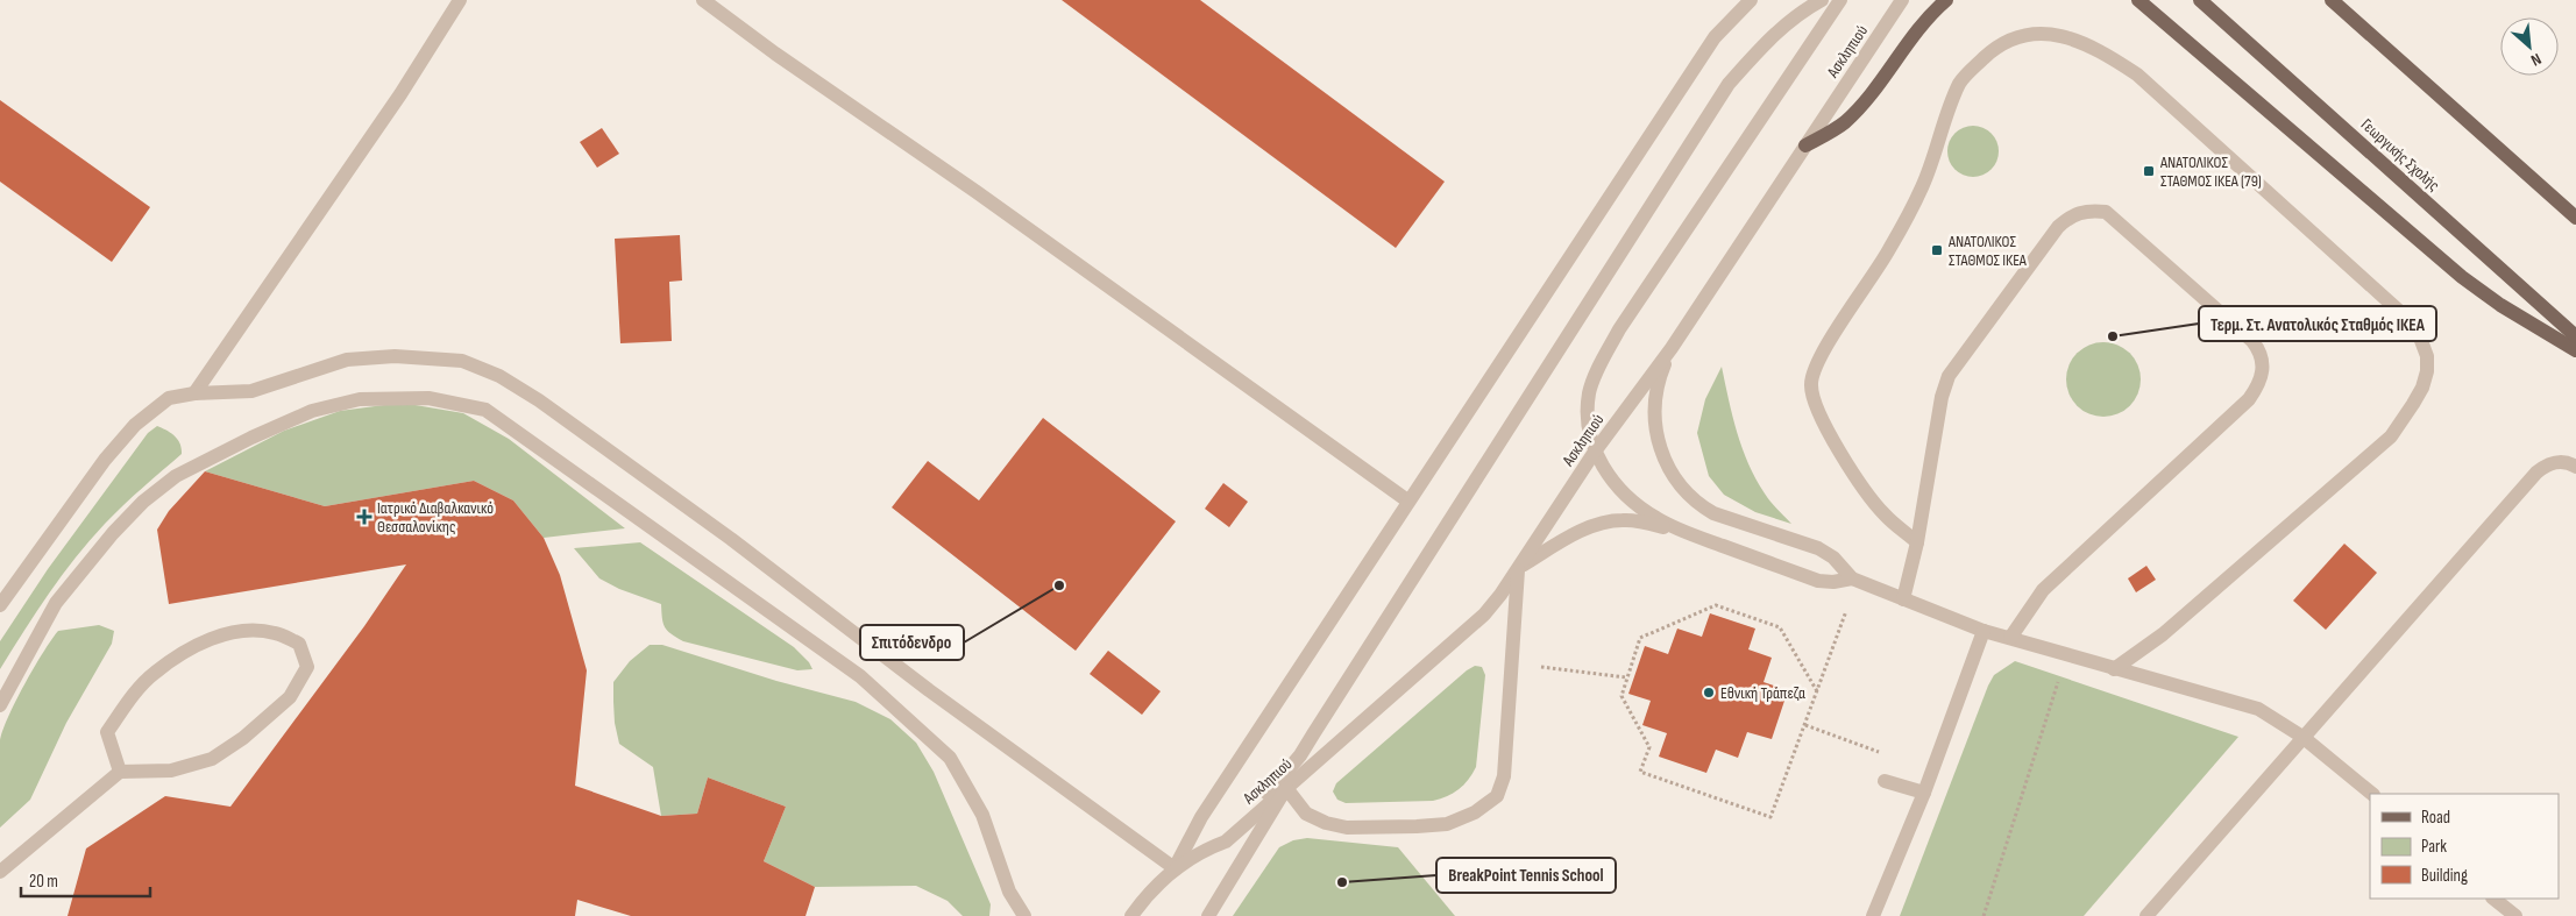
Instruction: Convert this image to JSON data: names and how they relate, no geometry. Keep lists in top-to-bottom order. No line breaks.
{"streets":{"main road":["Γεωργικής Σχολής"],"street":["Ασκληπιού"]},"places":{"transit":["ΑΝΑΤΟΛΙΚΟΣ ΣΤΑΘΜΟΣ ΙΚΕΑ (79)","ΑΝΑΤΟΛΙΚΟΣ ΣΤΑΘΜΟΣ ΙΚΕΑ"],"other":["Τερμ. Στ. Ανατολικός Σταθμός ΙΚΕΑ","Σπιτόδενδρο","Εθνική Τράπεζα","BreakPoint Tennis School"],"health":["Ιατρικό Διαβαλκανικό Θεσσαλονίκης"]},"legend":["Road","Park","Building"],"scale_bar":"20 m","north":"bottom right"}
